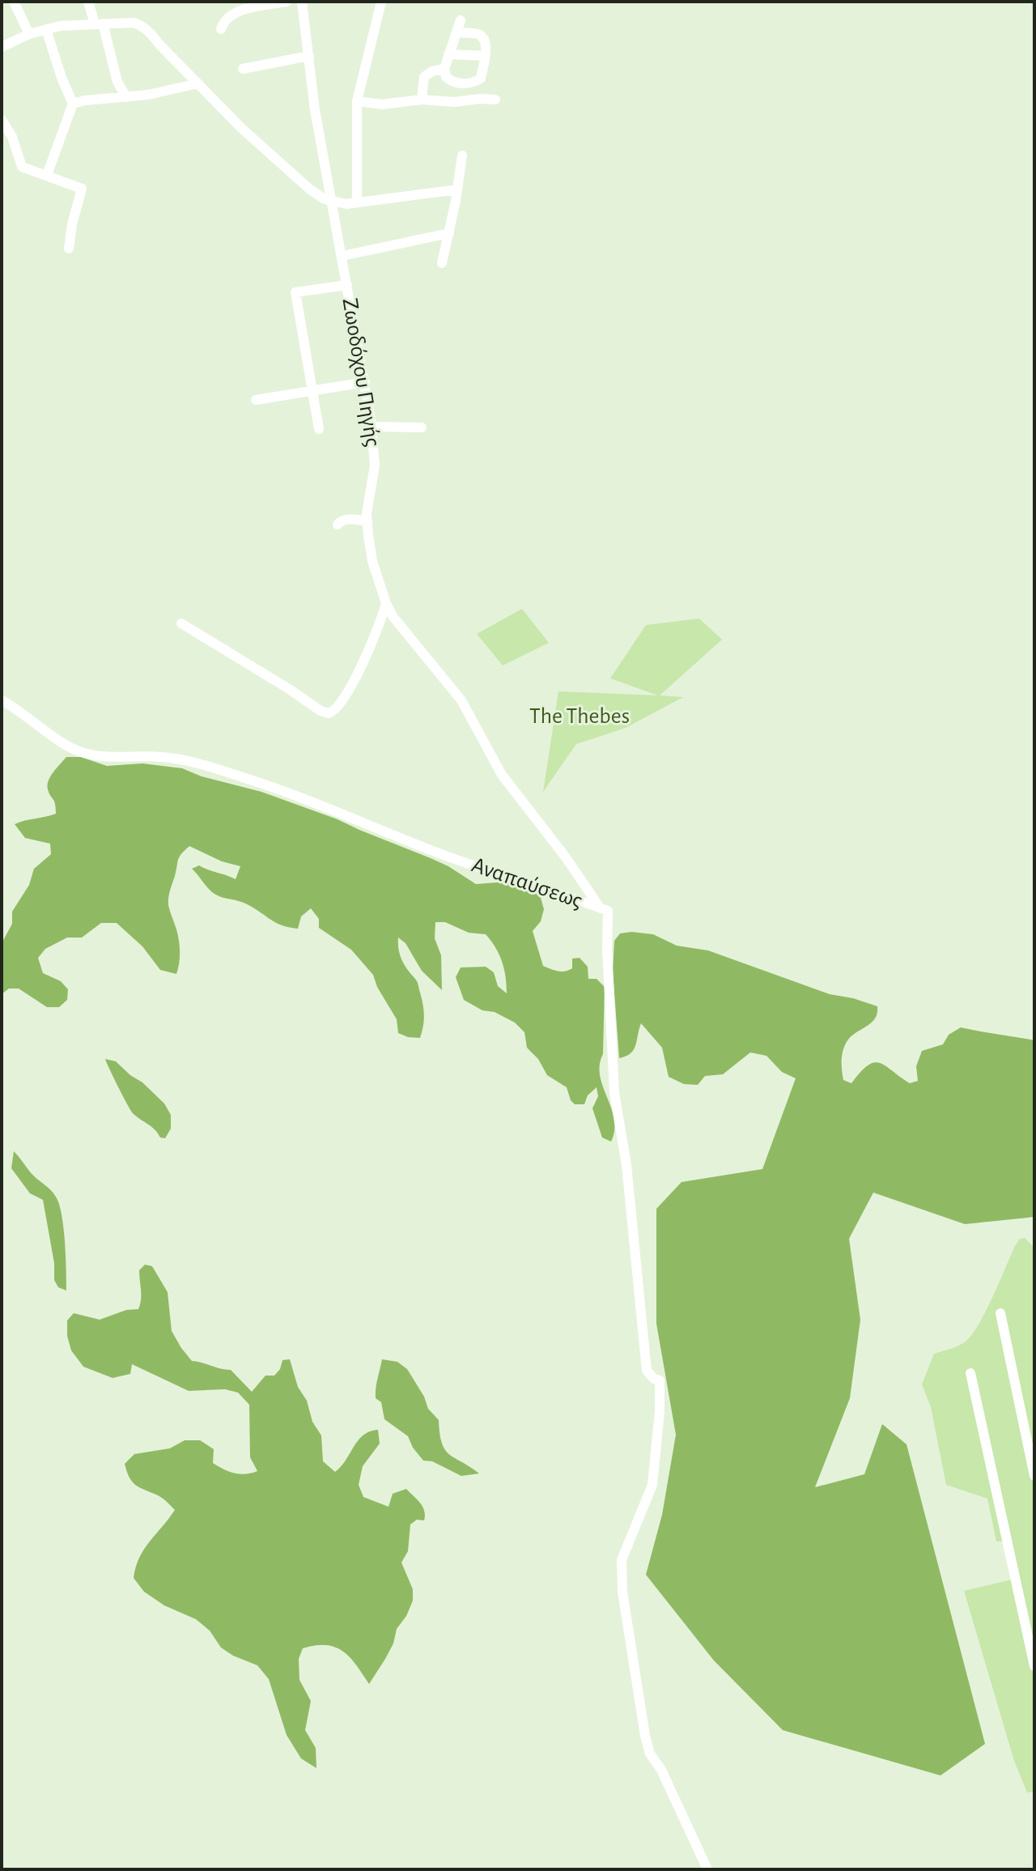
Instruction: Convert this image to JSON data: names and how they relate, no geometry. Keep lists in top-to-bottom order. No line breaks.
{"streets":{"street":["Ζωοδόχου Πηγής","Αναπαύσεως"]},"crossings":[["Ζωοδόχου Πηγής","Αναπαύσεως"]],"parks":["The Thebes"]}
